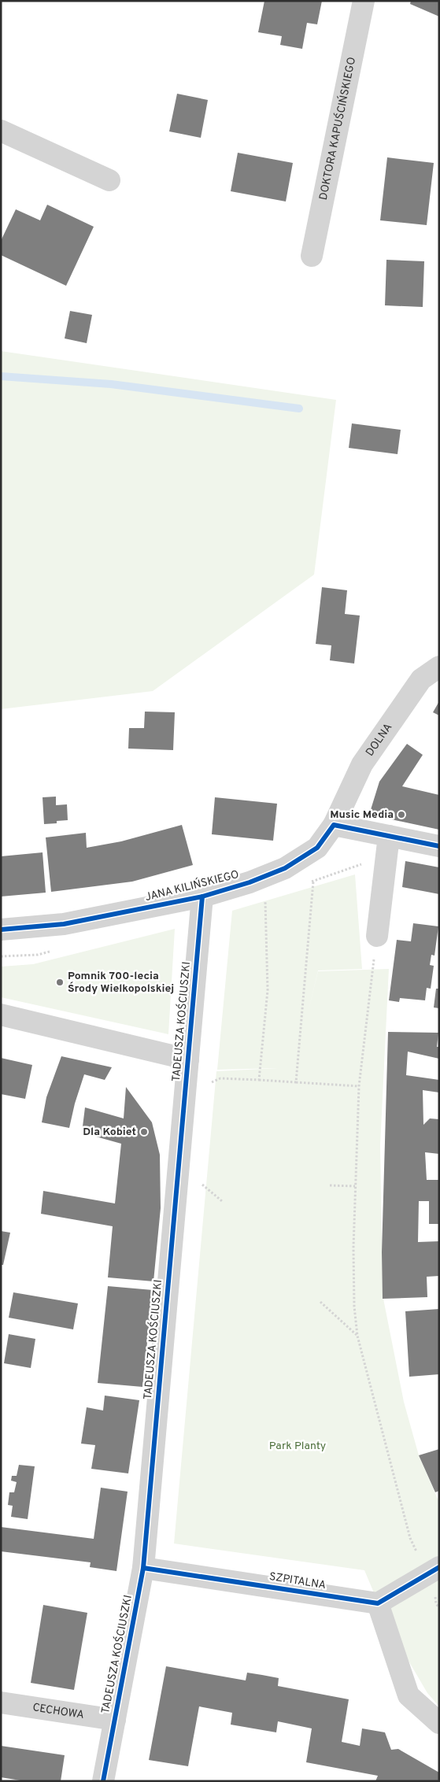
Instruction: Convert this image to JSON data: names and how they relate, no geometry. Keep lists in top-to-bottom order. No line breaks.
{"streets":{"street":["DOKTORA KAPUŚCIŃSKIEGO","DOLNA","JANA KILIŃSKIEGO","TADEUSZA KOŚCIUSZKI","SZPITALNA","CECHOWA"]},"crossings":[["DOLNA","JANA KILIŃSKIEGO"],["JANA KILIŃSKIEGO","TADEUSZA KOŚCIUSZKI"],["TADEUSZA KOŚCIUSZKI","SZPITALNA"],["TADEUSZA KOŚCIUSZKI","CECHOWA"]],"parks":["Park Planty"],"places":["Music Media","Pomnik 700-lecia Środy Wielkopolskiej","Dla Kobiet"]}
